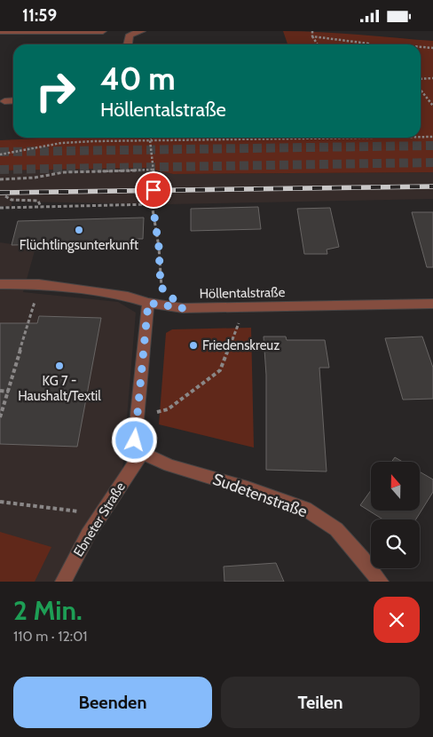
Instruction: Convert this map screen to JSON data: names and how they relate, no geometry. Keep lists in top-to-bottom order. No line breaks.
{"streets":{"street":["Höllentalstraße","Sudetenstraße","Ebneter Straße"]},"crossings":[["Sudetenstraße","Ebneter Straße"]],"places":["Flüchtlingsunterkunft","Friedenskreuz","KG 7 - Haushalt/Textil"],"north":"top","page":{"status":"11:59","turn":["40 m","Höllentalstraße"],"heading":["2 Min.","110 m · 12:01"],"buttons":["Beenden","Teilen"]}}
